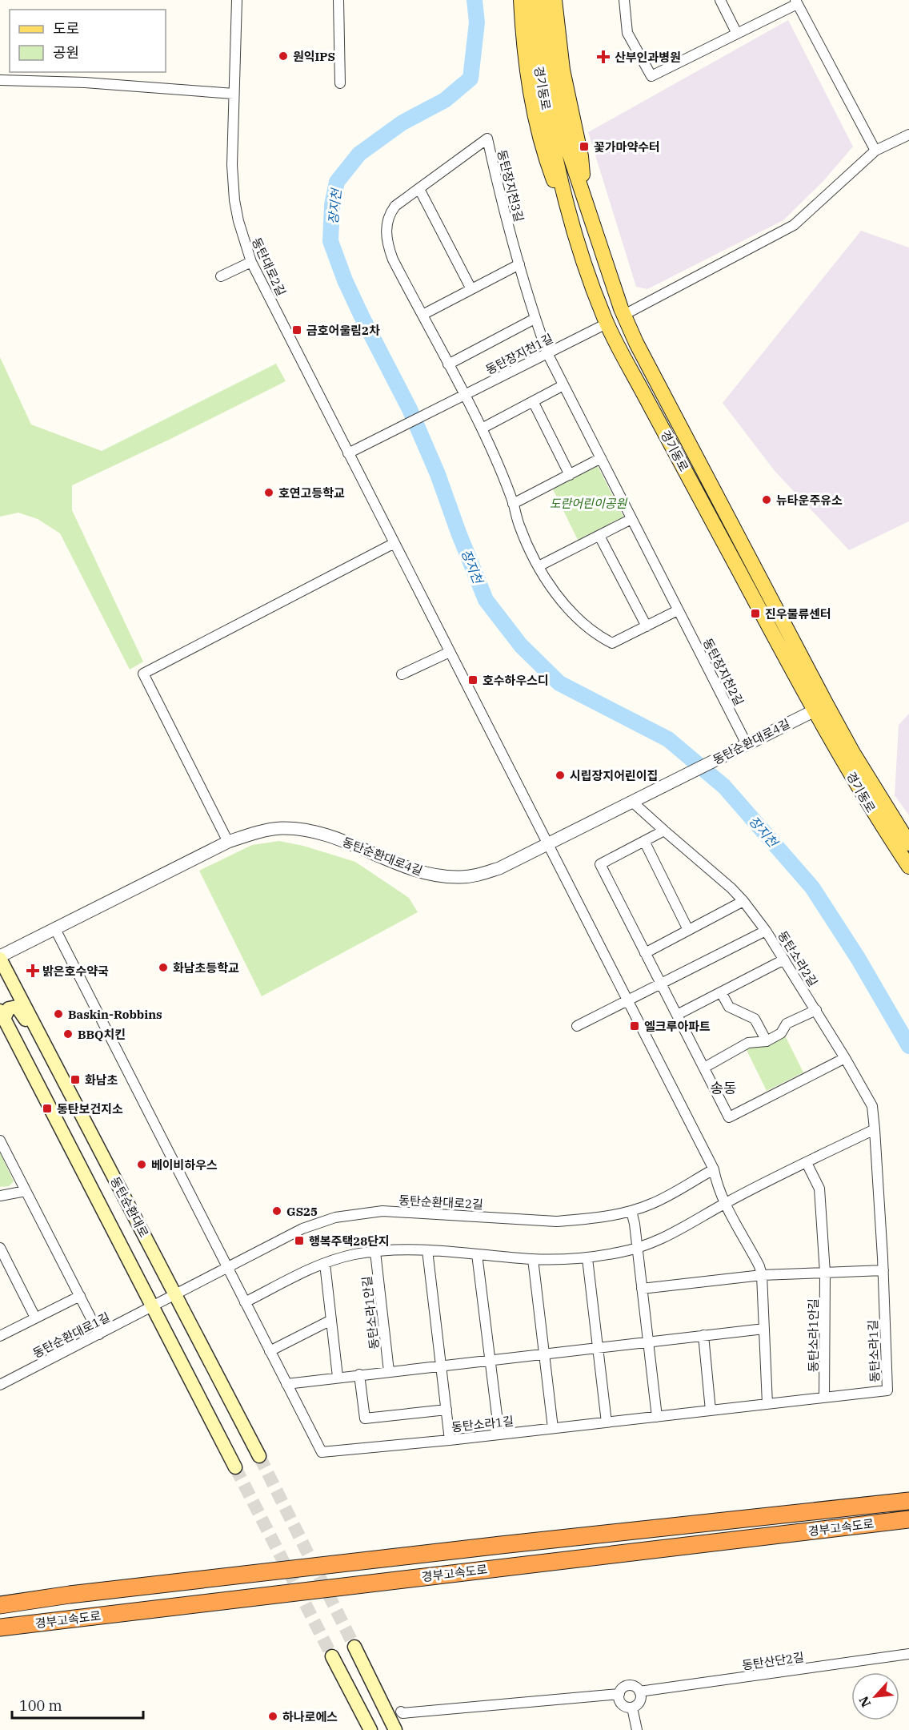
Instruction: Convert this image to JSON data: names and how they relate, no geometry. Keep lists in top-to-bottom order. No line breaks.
{"streets":{"highway":["경부고속도로"],"main road":["경기동로","동탄순환대로"],"street":["동탄장지천3길","동탄대로2길","동탄장지천1길","동탄장지천2길","동탄순환대로4길","동탄소라2길","동탄순환대로2길","동탄소라1안길","동탄순환대로1길","동탄소라1길","동탄산단2길"]},"crossings":[["경기동로","동탄장지천1길"],["경기동로","동탄순환대로4길"],["동탄장지천3길","동탄장지천1길"],["동탄장지천3길","동탄장지천2길"],["동탄대로2길","동탄장지천1길"],["동탄대로2길","동탄순환대로4길"],["동탄대로2길","동탄순환대로2길"],["동탄장지천1길","동탄장지천2길"],["동탄장지천2길","동탄순환대로4길"],["동탄순환대로4길","동탄소라2길"],["동탄순환대로4길","동탄순환대로"],["동탄순환대로4길","동탄소라1길"],["동탄소라2길","동탄소라1길"],["동탄순환대로2길","동탄순환대로"],["동탄순환대로2길","동탄순환대로1길"],["동탄순환대로2길","동탄소라1길"],["동탄순환대로","동탄순환대로1길"],["동탄소라1안길","동탄소라1길"]],"districts":["송동"],"water":["장지천"],"parks":["도란어린이공원"],"places":{"other":["원익IPS","호연고등학교","뉴타운주유소","시립장지어린이집","화남초등학교","Baskin-Robbins","BBQ치킨","베이비하우스","GS25","하나로에스"],"health":["산부인과병원","밝은호수약국"],"transit":["꽃가마약수터","금호어울림2차","진우물류센터","호수하우스디","엘크루아파트","화남초","동탄보건지소","행복주택28단지"]},"legend":["도로","공원"],"scale_bar":"100 m","north":"bottom left"}
